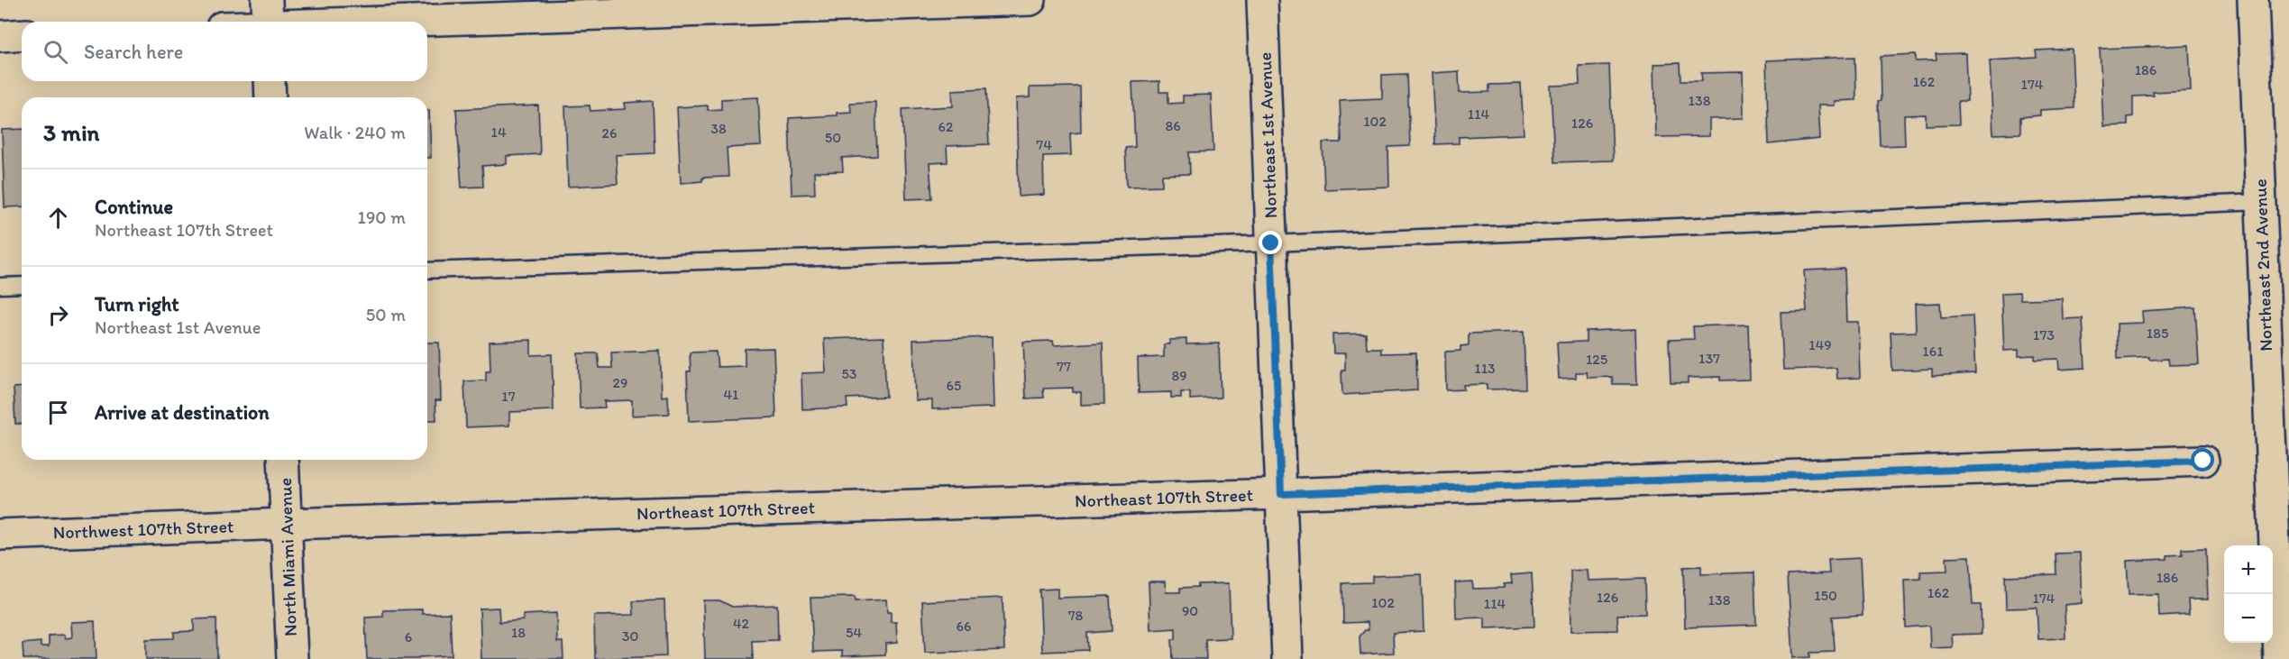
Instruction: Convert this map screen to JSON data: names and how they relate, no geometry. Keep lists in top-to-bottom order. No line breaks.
{"streets":{"street":["Northeast 1st Avenue","Northeast 2nd Avenue","Northeast 107th Street","Northwest 107th Street","North Miami Avenue"]},"crossings":[["Northeast 1st Avenue","Northeast 107th Street"],["Northeast 107th Street","Northwest 107th Street"],["Northeast 107th Street","North Miami Avenue"],["Northwest 107th Street","North Miami Avenue"]],"house_numbers":["186","162","174","138","114","102","126","86","62","38","14","26","50","74","185","173","149","161","137","125","77","113","53","89","29","65","41","17","186","162","150","126","174","138","102","114","90","78","42","66","18","54","30","6"],"page":{"search":"Search here","heading":["3 min","Walk · 240 m"],"list":[["Continue","Northeast 107th Street","190 m"],["Turn right","Northeast 1st Avenue","50 m"],"Arrive at destination"],"map_buttons":["+","−"]}}
